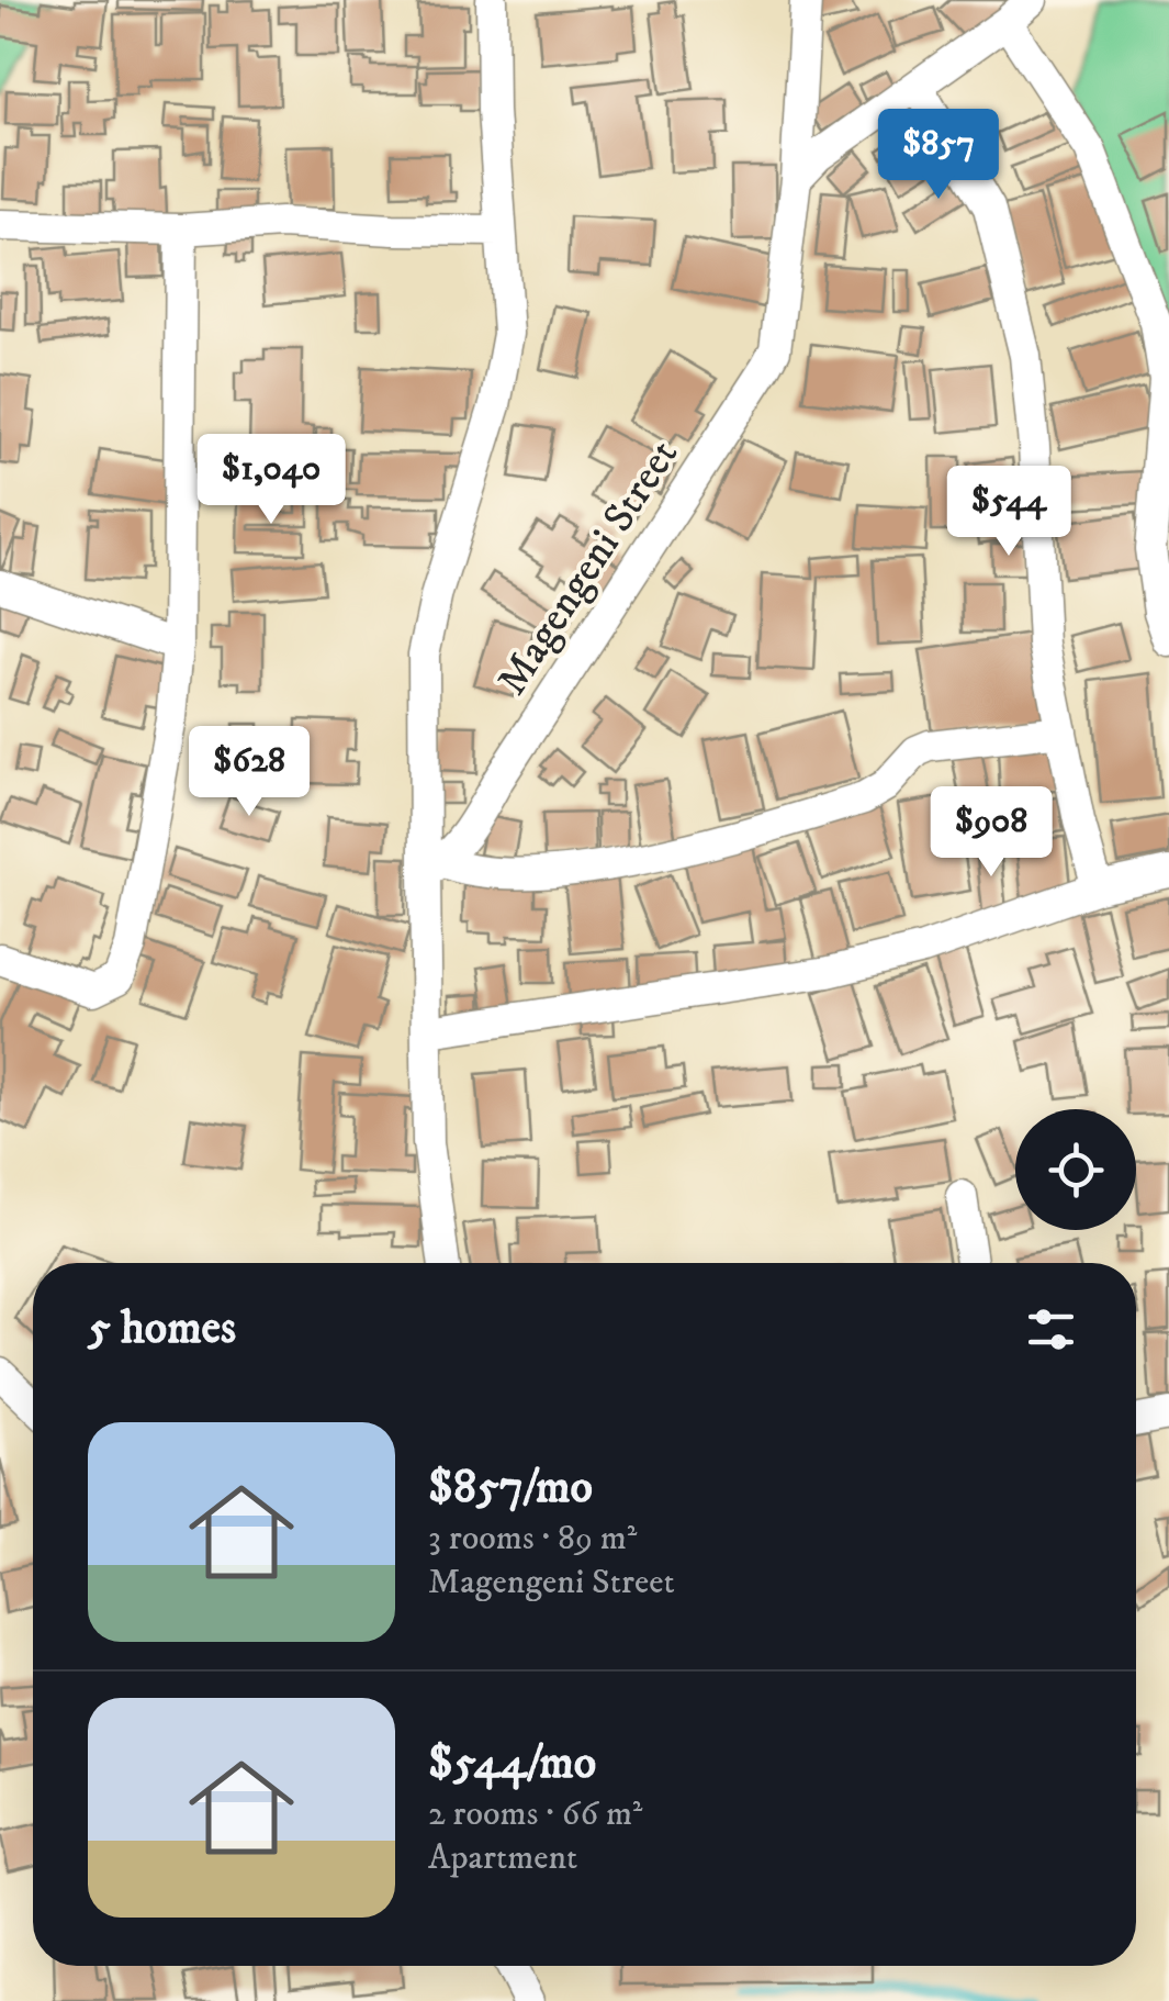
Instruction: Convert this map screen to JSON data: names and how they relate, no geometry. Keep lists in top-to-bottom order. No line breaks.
{"streets":{"street":["Magengeni Street"]},"page":{"price":["$857","$1,040","$544","$628","$908"],"heading":"5 homes","list":[{"name":"$857/mo","note":"3 rooms · 89 m² · Magengeni Street"},{"name":"$544/mo","note":"2 rooms · 66 m² · Apartment"}]}}
